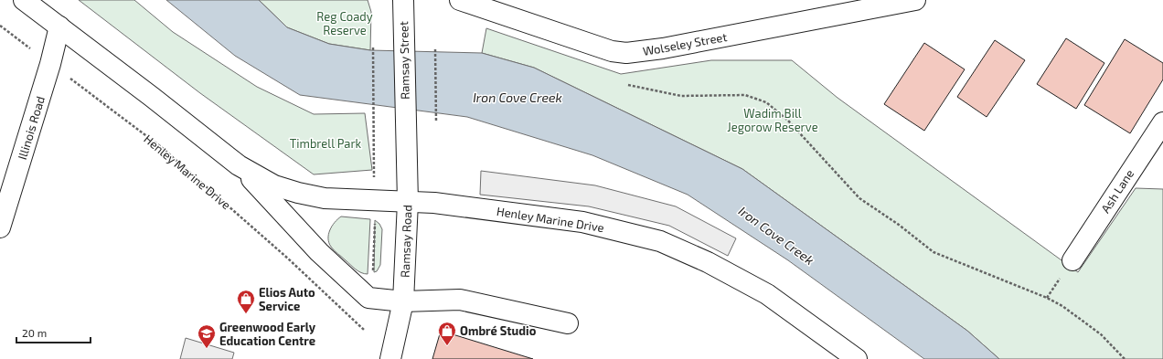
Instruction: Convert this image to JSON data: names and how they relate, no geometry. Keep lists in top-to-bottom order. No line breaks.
{"streets":{"street":["Wolseley Street","Ramsay Street","Illinois Road","Henley Marine Drive","Ash Lane","Ramsay Road"]},"crossings":[["Ramsay Street","Ramsay Road"],["Illinois Road","Henley Marine Drive"],["Henley Marine Drive","Ramsay Road"]],"water":["Iron Cove Creek"],"parks":["Reg Coady Reserve","Wadim Bill Jegorow Reserve","Timbrell Park"],"places":{"shop":["Elios Auto Service","Ombré Studio"],"school or university":["Greenwood Early Education Centre"]},"scale_bar":"20 m"}
